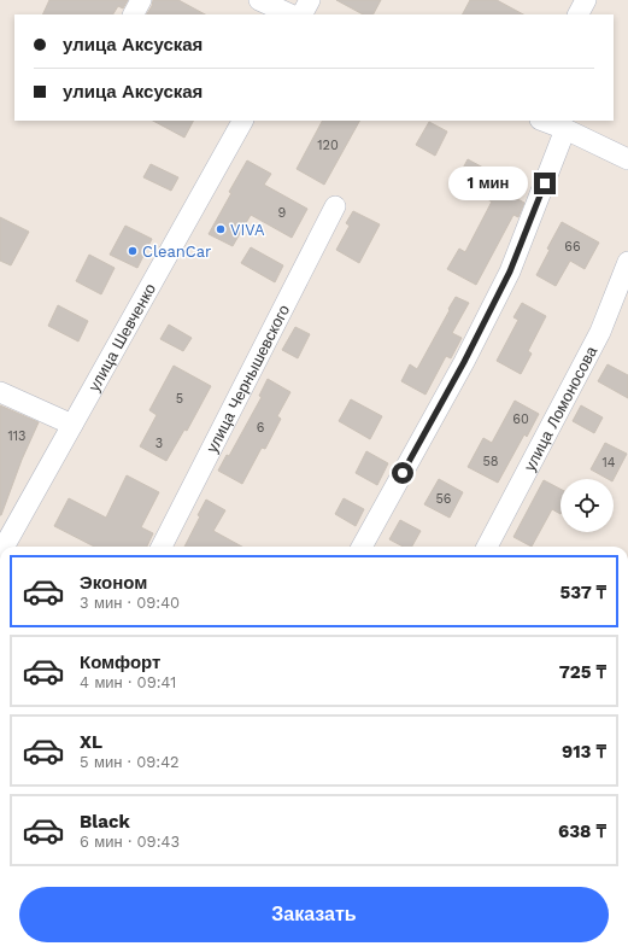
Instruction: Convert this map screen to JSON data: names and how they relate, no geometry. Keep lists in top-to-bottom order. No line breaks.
{"streets":{"street":["улица Шевченко","улица Чернышевского","улица Ломоносова"]},"places":["VIVA","CleanCar"],"house_numbers":["120","9","66","5","60","6","113","3","58","14","56"],"page":{"banner":["улица Аксуская","улица Аксуская"],"bubble":"1 мин","list":[{"name":"Эконом","note":"3 мин · 09:40","value":"537 ₸"},{"name":"Комфорт","note":"4 мин · 09:41","value":"725 ₸"},{"name":"XL","note":"5 мин · 09:42","value":"913 ₸"},{"name":"Black","note":"6 мин · 09:43","value":"638 ₸"}],"buttons":"Заказать"}}
